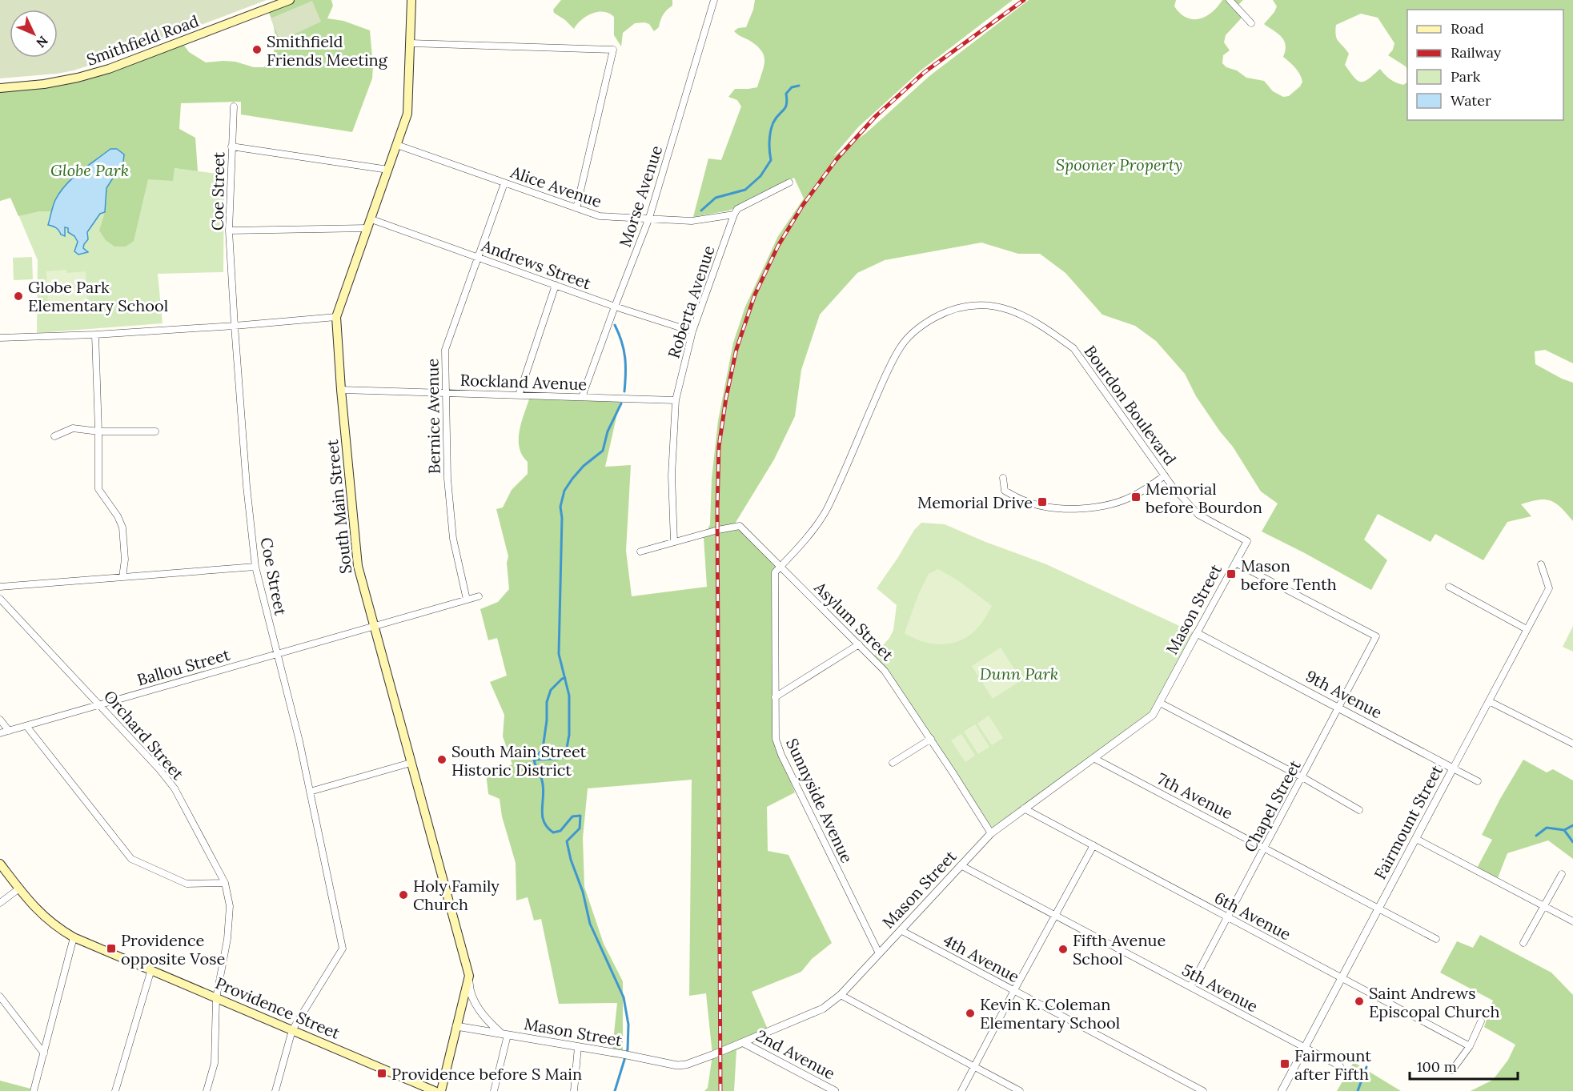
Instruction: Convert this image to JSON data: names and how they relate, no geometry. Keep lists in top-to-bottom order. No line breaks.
{"streets":{"main road":["Smithfield Road","South Main Street","Providence Street"],"street":["Alice Avenue","Coe Street","Morse Avenue","Andrews Street","Roberta Avenue","Rockland Avenue","Bourdon Boulevard","Bernice Avenue","Mason Street","Asylum Street","Ballou Street","9th Avenue","Orchard Street","7th Avenue","Sunnyside Avenue","Chapel Street","Fairmount Street","6th Avenue","4th Avenue","5th Avenue","2nd Avenue"]},"crossings":[["Alice Avenue","Morse Avenue"],["Alice Avenue","Roberta Avenue"],["Alice Avenue","Bernice Avenue"],["Alice Avenue","South Main Street"],["Coe Street","Ballou Street"],["Coe Street","Providence Street"],["Morse Avenue","Andrews Street"],["Morse Avenue","Rockland Avenue"],["Andrews Street","Roberta Avenue"],["Andrews Street","Bernice Avenue"],["Andrews Street","South Main Street"],["Roberta Avenue","Rockland Avenue"],["Roberta Avenue","Asylum Street"],["Rockland Avenue","Bernice Avenue"],["Rockland Avenue","South Main Street"],["Bourdon Boulevard","Mason Street"],["Bourdon Boulevard","Asylum Street"],["Bourdon Boulevard","Sunnyside Avenue"],["Bernice Avenue","Ballou Street"],["South Main Street","Mason Street"],["South Main Street","Ballou Street"],["Mason Street","Asylum Street"],["Mason Street","9th Avenue"],["Mason Street","7th Avenue"],["Mason Street","Sunnyside Avenue"],["Mason Street","Chapel Street"],["Mason Street","6th Avenue"],["Mason Street","4th Avenue"],["Mason Street","5th Avenue"],["Mason Street","2nd Avenue"],["Asylum Street","Sunnyside Avenue"],["Ballou Street","Orchard Street"],["9th Avenue","Chapel Street"],["9th Avenue","Fairmount Street"],["Orchard Street","Providence Street"],["7th Avenue","Chapel Street"],["7th Avenue","Fairmount Street"],["Chapel Street","6th Avenue"],["Chapel Street","5th Avenue"],["Fairmount Street","6th Avenue"],["Fairmount Street","5th Avenue"]],"parks":["Spooner Property","Globe Park","Dunn Park"],"places":{"other":["Smithfield Friends Meeting","Globe Park Elementary School","South Main Street Historic District","Holy Family Church","Fifth Avenue School","Saint Andrews Episcopal Church","Kevin K. Coleman Elementary School"],"transit":["Memorial before Bourdon","Memorial Drive","Mason before Tenth","Providence opposite Vose","Fairmount after Fifth","Providence before S Main"]},"legend":["Road","Railway","Park","Water"],"scale_bar":"100 m","north":"bottom right"}
